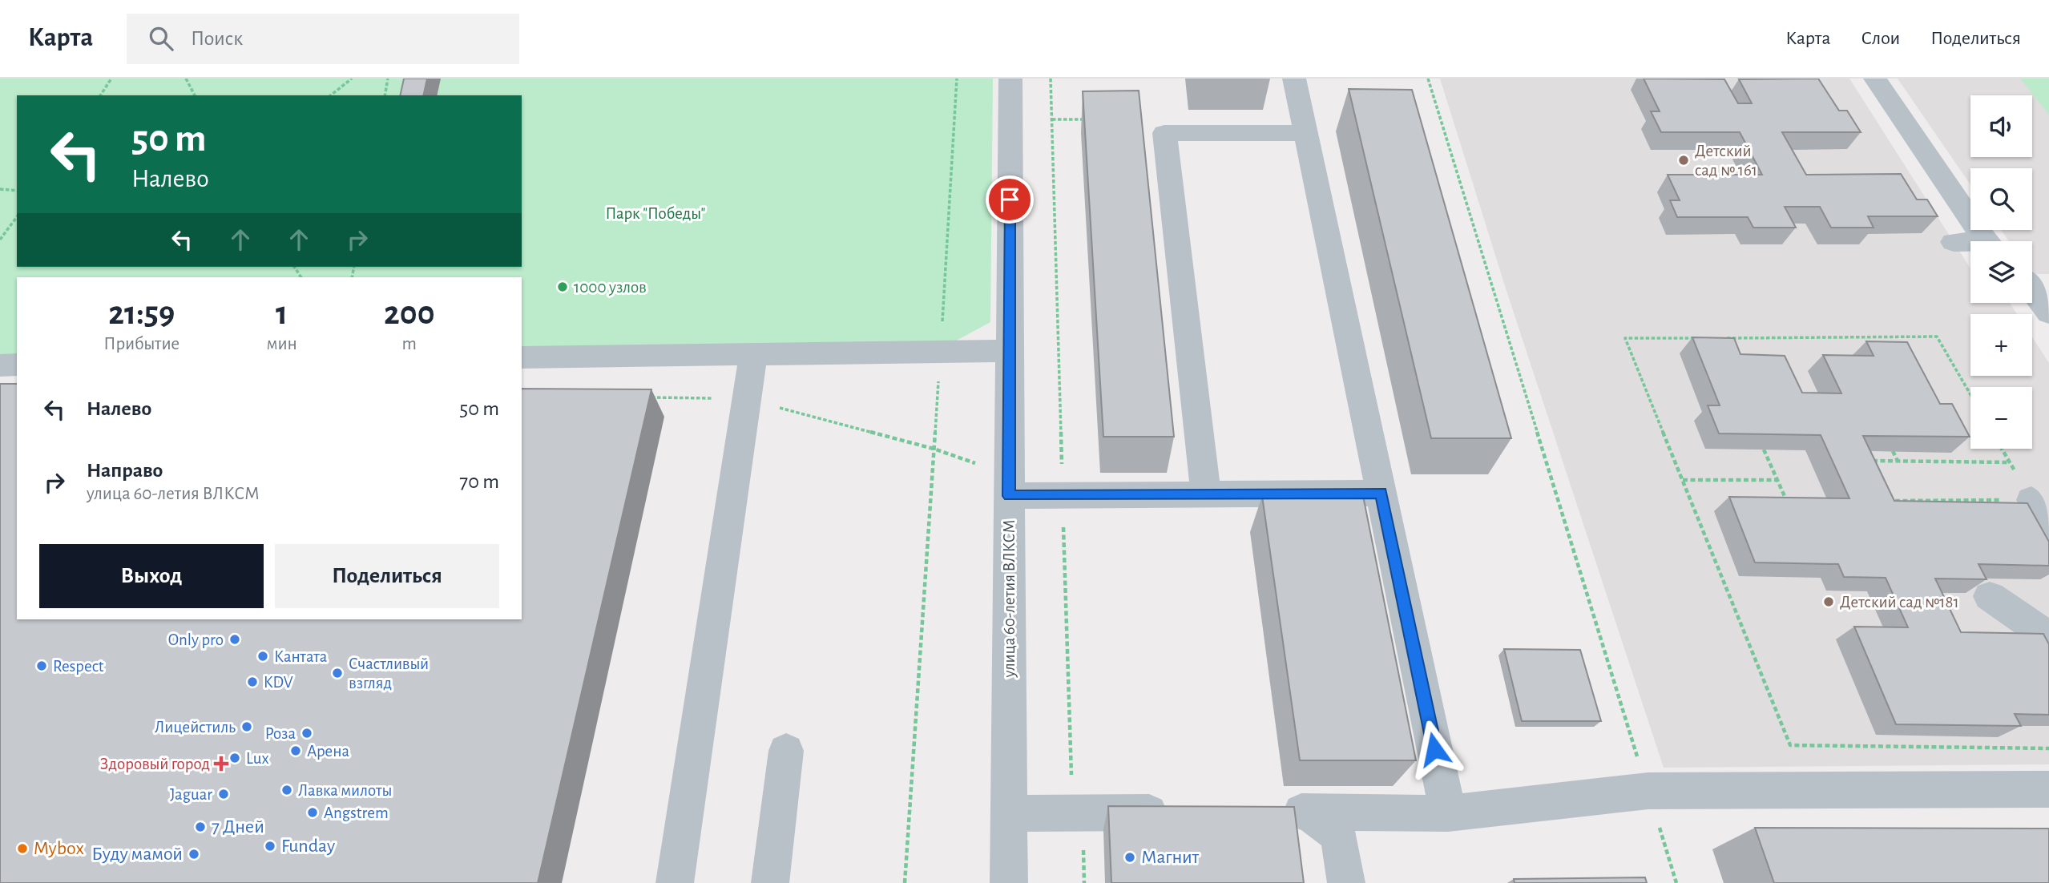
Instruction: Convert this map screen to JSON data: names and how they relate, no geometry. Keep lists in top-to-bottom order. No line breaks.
{"streets":{"street":["улица 60-летия ВЛКСМ"]},"parks":["Парк \"Победы\""],"places":{"other":["Детский сад № 161","1000 узлов","Детский сад №181","Only pro","Кантата","Respect","Счастливый взгляд","KDV","Лицейстиль","Роза","Арена","Lux","Лавка милоты","Jaguar","Angstrem","7 Дней","Funday","Mybox","Буду мамой","Магнит"],"health":["Здоровый город"]},"page":{"header":"Карта","search":"Поиск","nav":["Карта","Слои","Поделиться"],"map_buttons":["+","−"],"turn":["50 m","Налево"],"eta":["21:59","Прибытие","1","мин","200","m"],"list":[{"name":"Налево","value":"50 m"},{"name":"Направо","note":"улица 60-летия ВЛКСМ","value":"70 m"}],"buttons":["Выход","Поделиться"]}}
